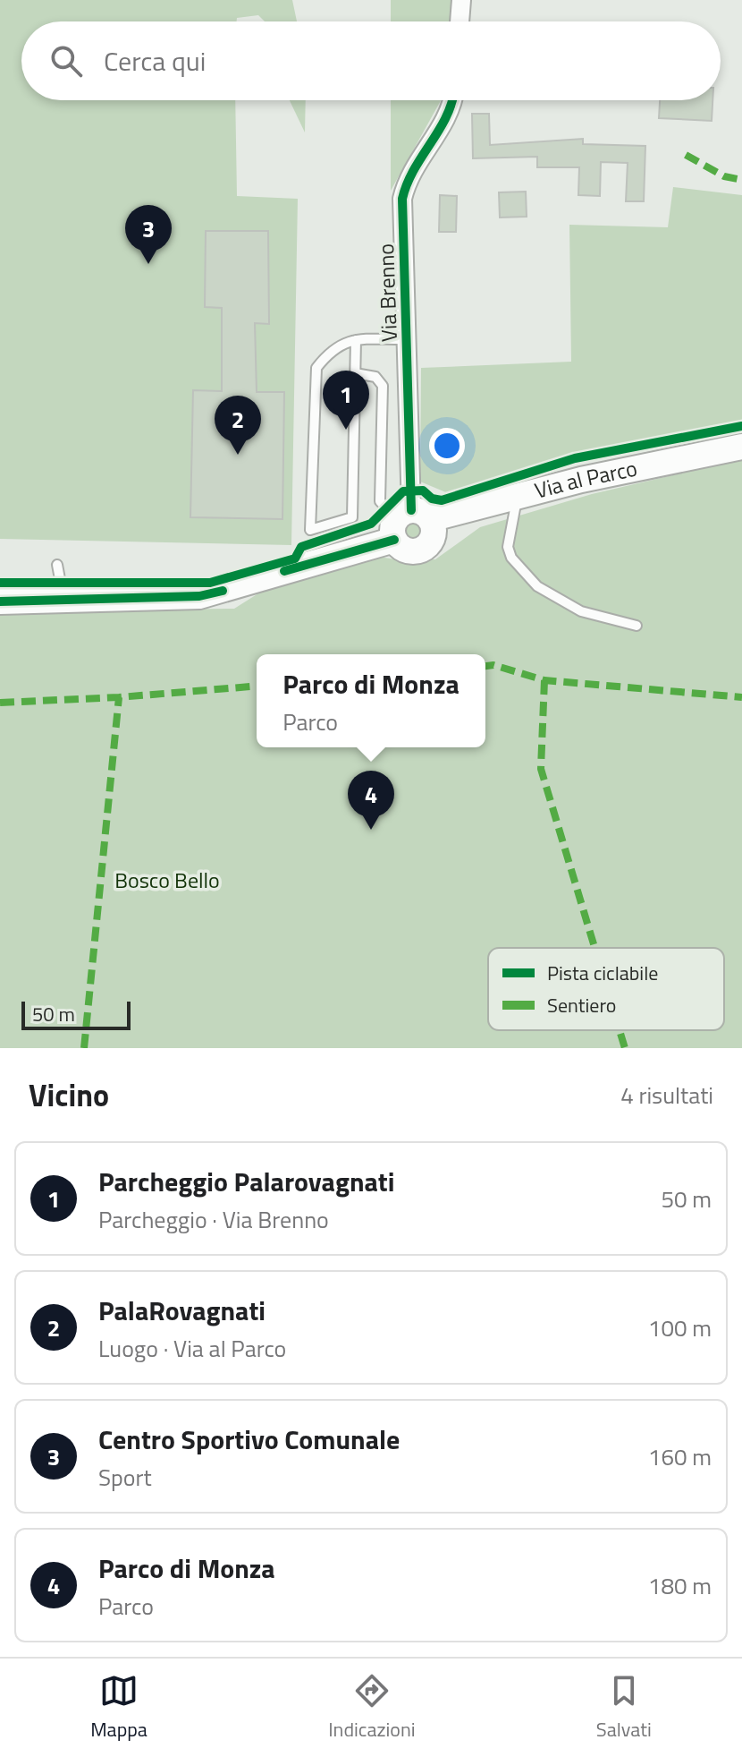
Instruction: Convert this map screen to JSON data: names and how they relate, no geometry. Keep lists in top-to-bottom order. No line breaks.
{"streets":{"street":["Via Brenno","Via al Parco"]},"crossings":[["Via Brenno","Via al Parco"]],"parks":["Bosco Bello"],"legend":["Pista ciclabile","Sentiero"],"scale_bar":"50 m","page":{"search":"Cerca qui","pins":["3","1","2","4"],"popup":["Parco di Monza","Parco"],"scale":"50 m","heading":["Vicino","4 risultati"],"list":[{"mark":"1","name":"Parcheggio Palarovagnati","note":"Parcheggio · Via Brenno","value":"50 m"},{"mark":"2","name":"PalaRovagnati","note":"Luogo · Via al Parco","value":"100 m"},{"mark":"3","name":"Centro Sportivo Comunale","note":"Sport","value":"160 m"},{"mark":"4","name":"Parco di Monza","note":"Parco","value":"180 m"}],"nav":["Mappa","Indicazioni","Salvati"]}}
